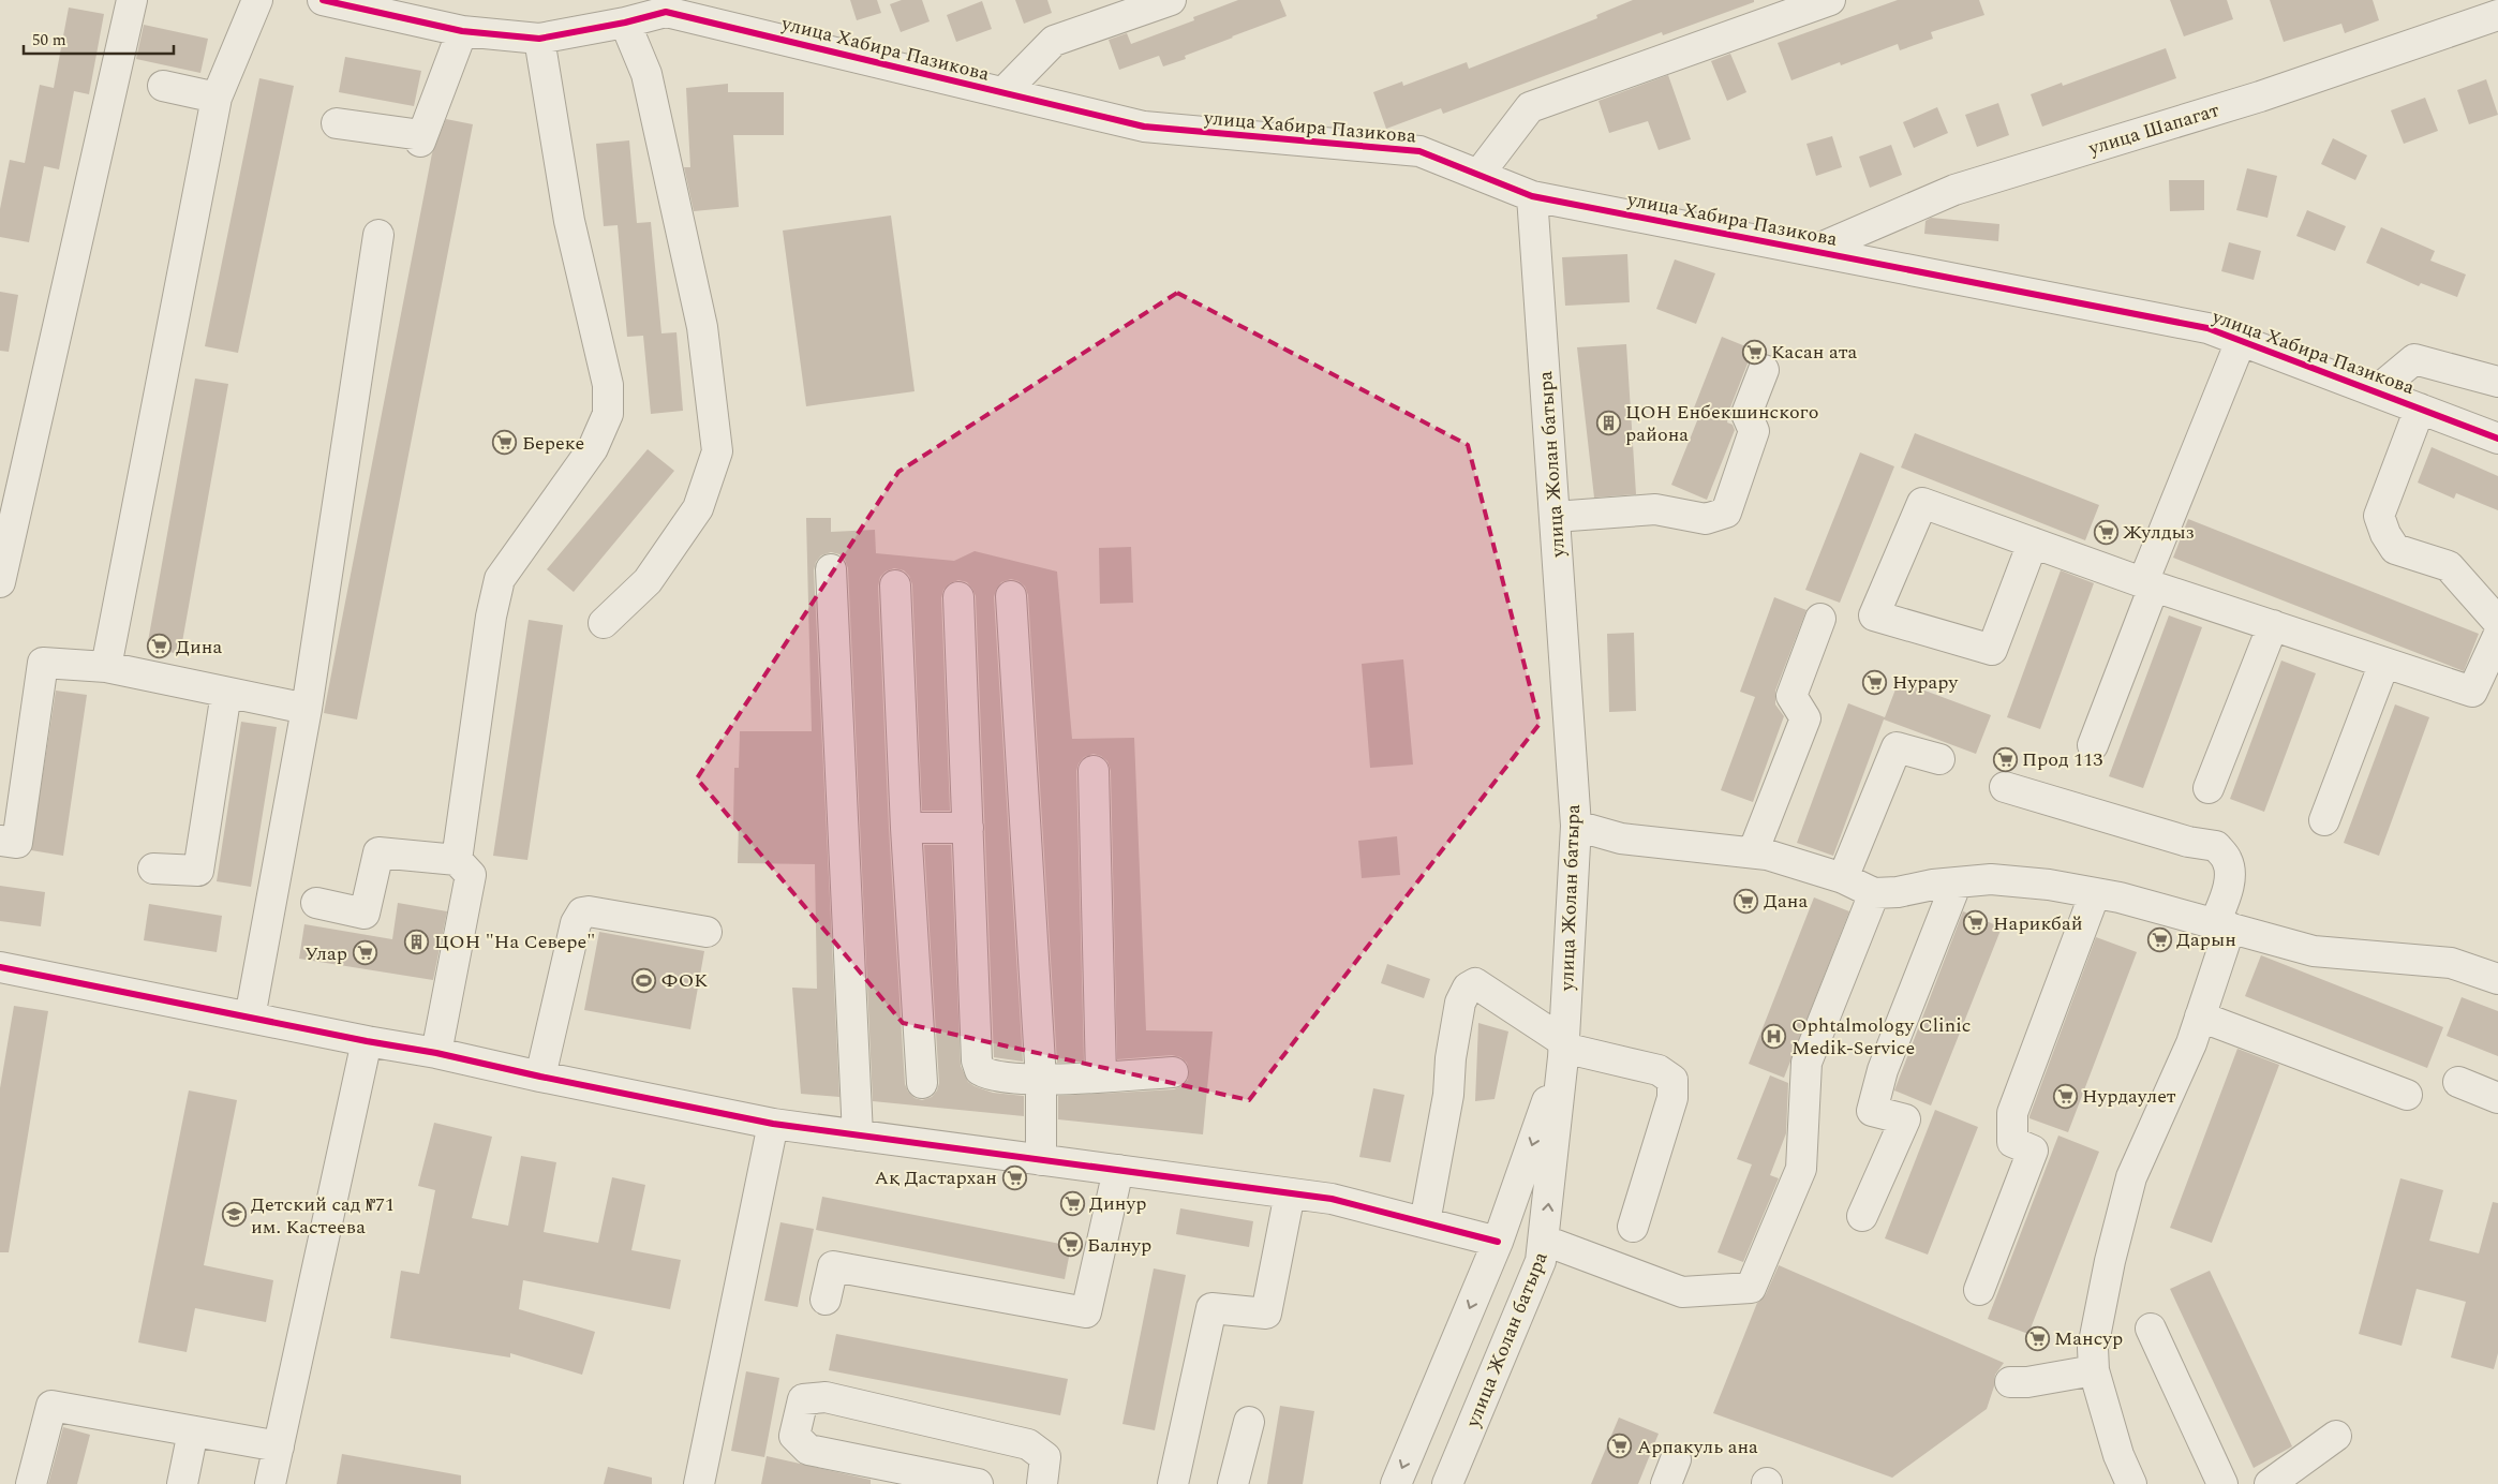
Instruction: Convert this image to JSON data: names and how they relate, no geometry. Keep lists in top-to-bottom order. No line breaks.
{"streets":{"street":["улица Хабира Пазикова","улица Шапагат","улица Жолан батыра"]},"crossings":[["улица Хабира Пазикова","улица Шапагат"],["улица Хабира Пазикова","улица Жолан батыра"]],"places":{"supermarket":["Касан ата","Береке","Жулдыз","Дина","Нурару","Прод 113","Дана","Нарикбай","Дарын","Улар","Нурдаулет","Ақ Дастархан","Динур","Балнур","Мансур","Арпакуль ана"],"building":["ЦОН Енбекшинского района","ЦОН \"На Севере\""],"sports":["ФОК"],"hospital":["Ophtalmology Clinic Medik-Service"],"school or university":["Детский сад №71 им. Кастеева"]},"scale_bar":"50 m"}
